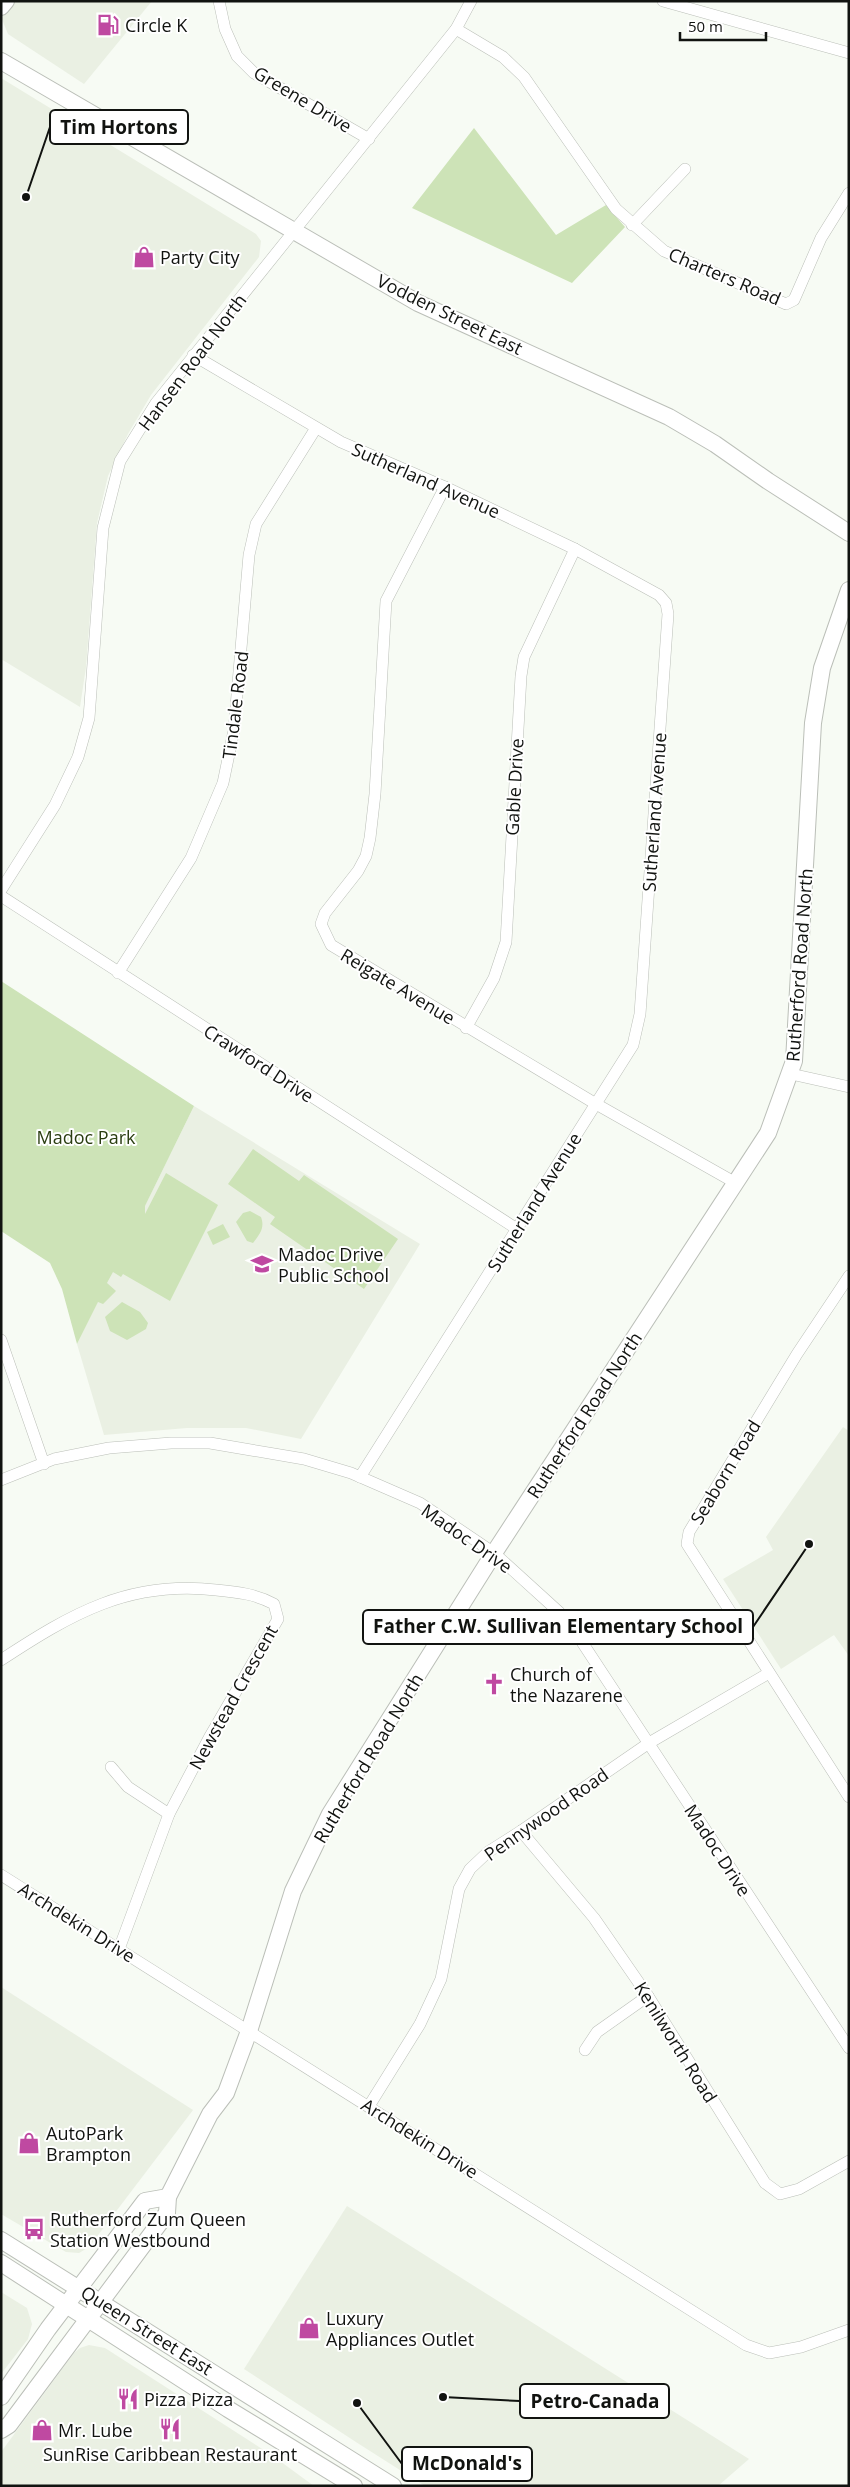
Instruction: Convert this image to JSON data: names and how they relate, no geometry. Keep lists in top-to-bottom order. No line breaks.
{"streets":{"street":["Greene Drive","Charters Road","Vodden Street East","Hansen Road North","Sutherland Avenue","Tindale Road","Gable Drive","Rutherford Road North","Reigate Avenue","Crawford Drive","Seaborn Road","Madoc Drive","Newstead Crescent","Pennywood Road","Archdekin Drive","Kenilworth Road","Queen Street East"]},"crossings":[["Greene Drive","Hansen Road North"],["Charters Road","Hansen Road North"],["Vodden Street East","Hansen Road North"],["Hansen Road North","Sutherland Avenue"],["Sutherland Avenue","Tindale Road"],["Sutherland Avenue","Gable Drive"],["Sutherland Avenue","Reigate Avenue"],["Sutherland Avenue","Crawford Drive"],["Sutherland Avenue","Madoc Drive"],["Tindale Road","Crawford Drive"],["Gable Drive","Reigate Avenue"],["Rutherford Road North","Reigate Avenue"],["Rutherford Road North","Madoc Drive"],["Rutherford Road North","Archdekin Drive"],["Rutherford Road North","Queen Street East"],["Seaborn Road","Pennywood Road"],["Madoc Drive","Pennywood Road"],["Newstead Crescent","Archdekin Drive"],["Pennywood Road","Archdekin Drive"],["Pennywood Road","Kenilworth Road"]],"parks":["Madoc Park"],"places":{"fuel station":["Circle K"],"other":["Tim Hortons","Father C.W. Sullivan Elementary School","Petro-Canada","McDonald's"],"shop":["Party City","AutoPark Brampton","Luxury Appliances Outlet","Mr. Lube"],"school or university":["Madoc Drive Public School"],"church":["Church of the Nazarene"],"bus stop":["Rutherford Zum Queen Station Westbound"],"restaurant":["Pizza Pizza","SunRise Caribbean Restaurant"]},"scale_bar":"50 m"}
